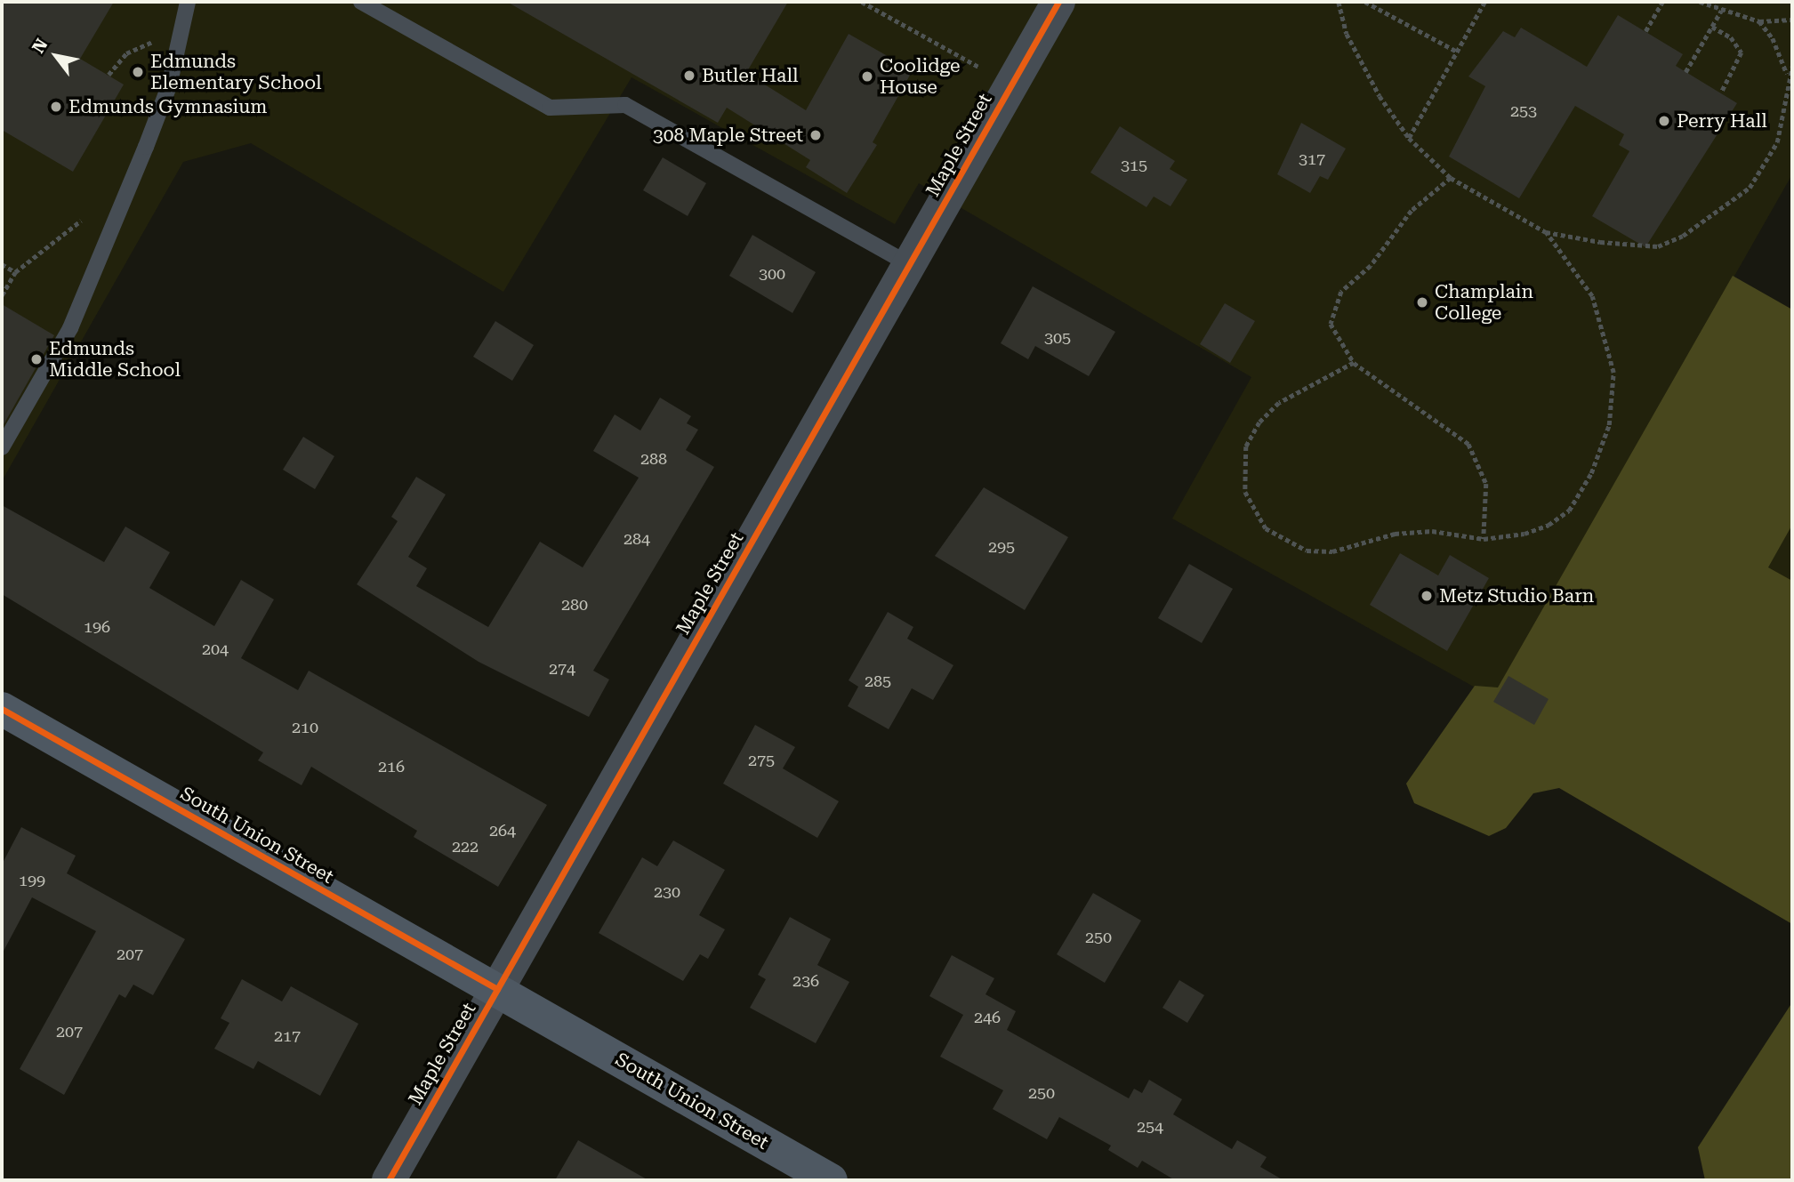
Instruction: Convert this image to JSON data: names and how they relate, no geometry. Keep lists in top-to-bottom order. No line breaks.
{"streets":{"main road":["South Union Street"],"street":["Maple Street"]},"crossings":[["Maple Street","South Union Street"]],"places":["Edmunds Elementary School","Butler Hall","Coolidge House","Edmunds Gymnasium","Perry Hall","308 Maple Street","Champlain College","Edmunds Middle School","Metz Studio Barn"],"house_numbers":["253","317","315","300","305","288","284","295","280","196","204","274","285","210","275","216","264","222","199","230","250","207","236","246","207","217","250","254"],"north":"top left"}
